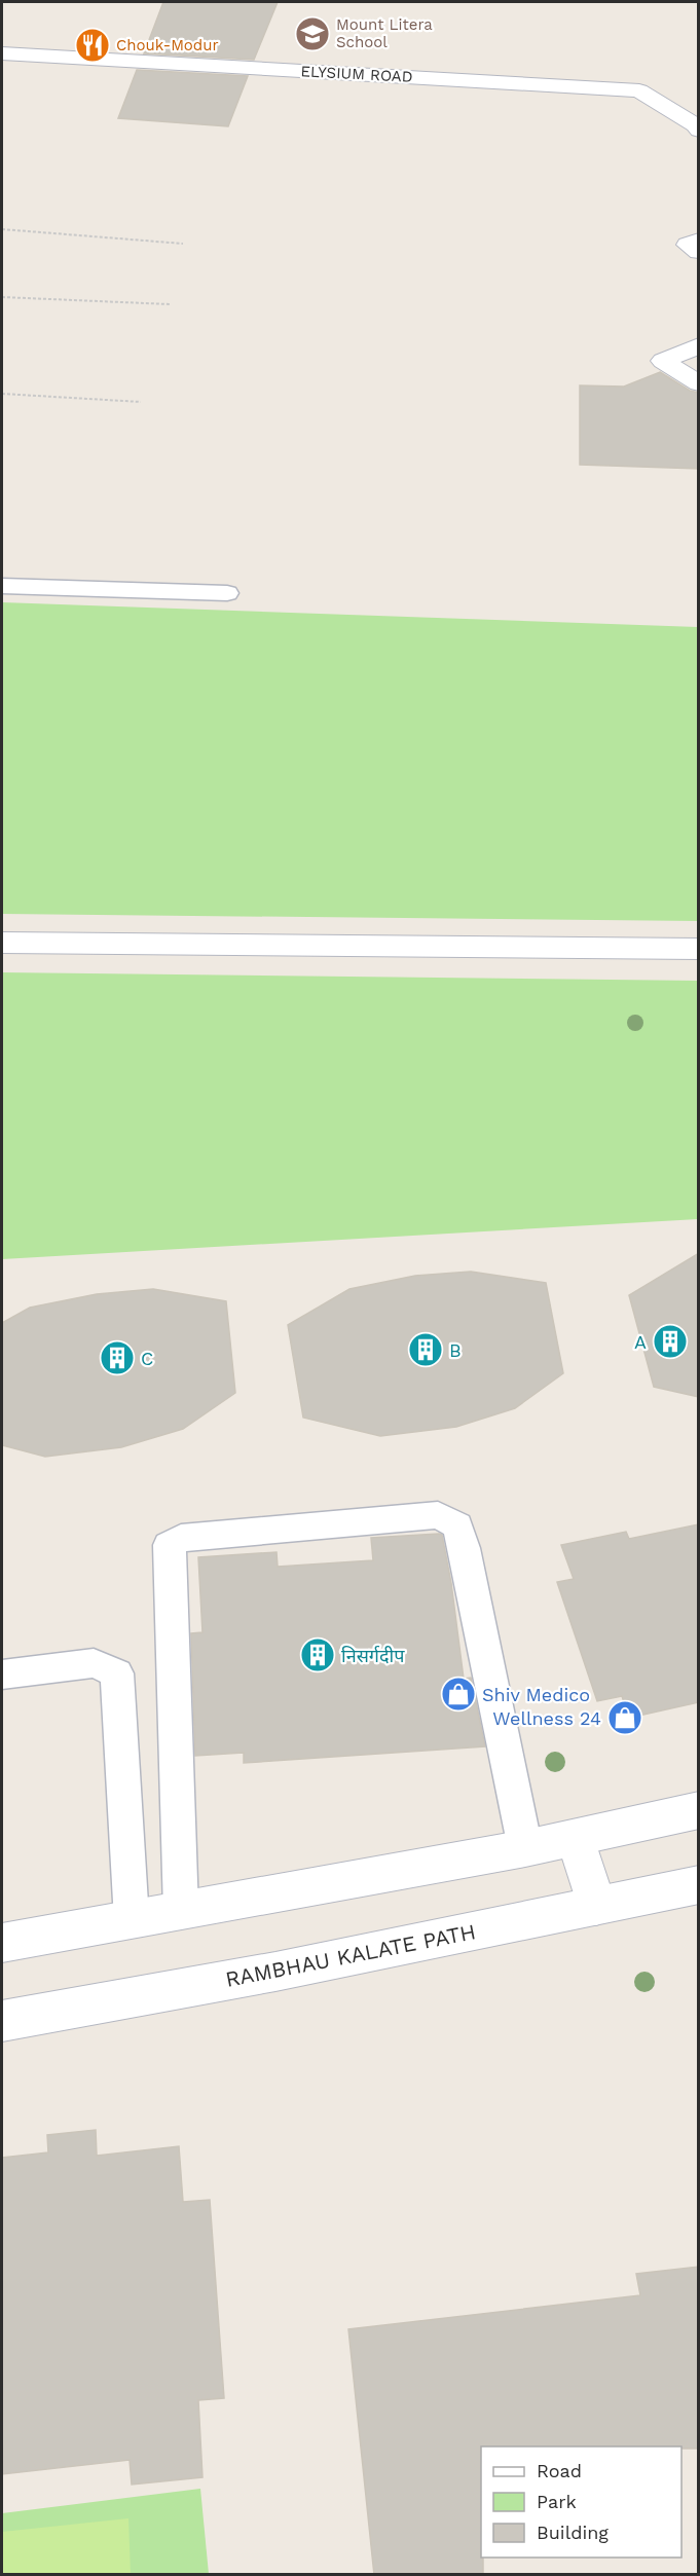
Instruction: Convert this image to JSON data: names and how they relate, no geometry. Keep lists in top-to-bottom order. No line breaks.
{"streets":{"street":["ELYSIUM ROAD","RAMBHAU KALATE PATH"]},"places":{"school or university":["Mount Litera School"],"restaurant":["Chouk-Modur"],"building":["A","B","C","निसर्गदीप"],"shop":["Shiv Medico","Wellness 24"]},"legend":["Road","Park","Building"]}
